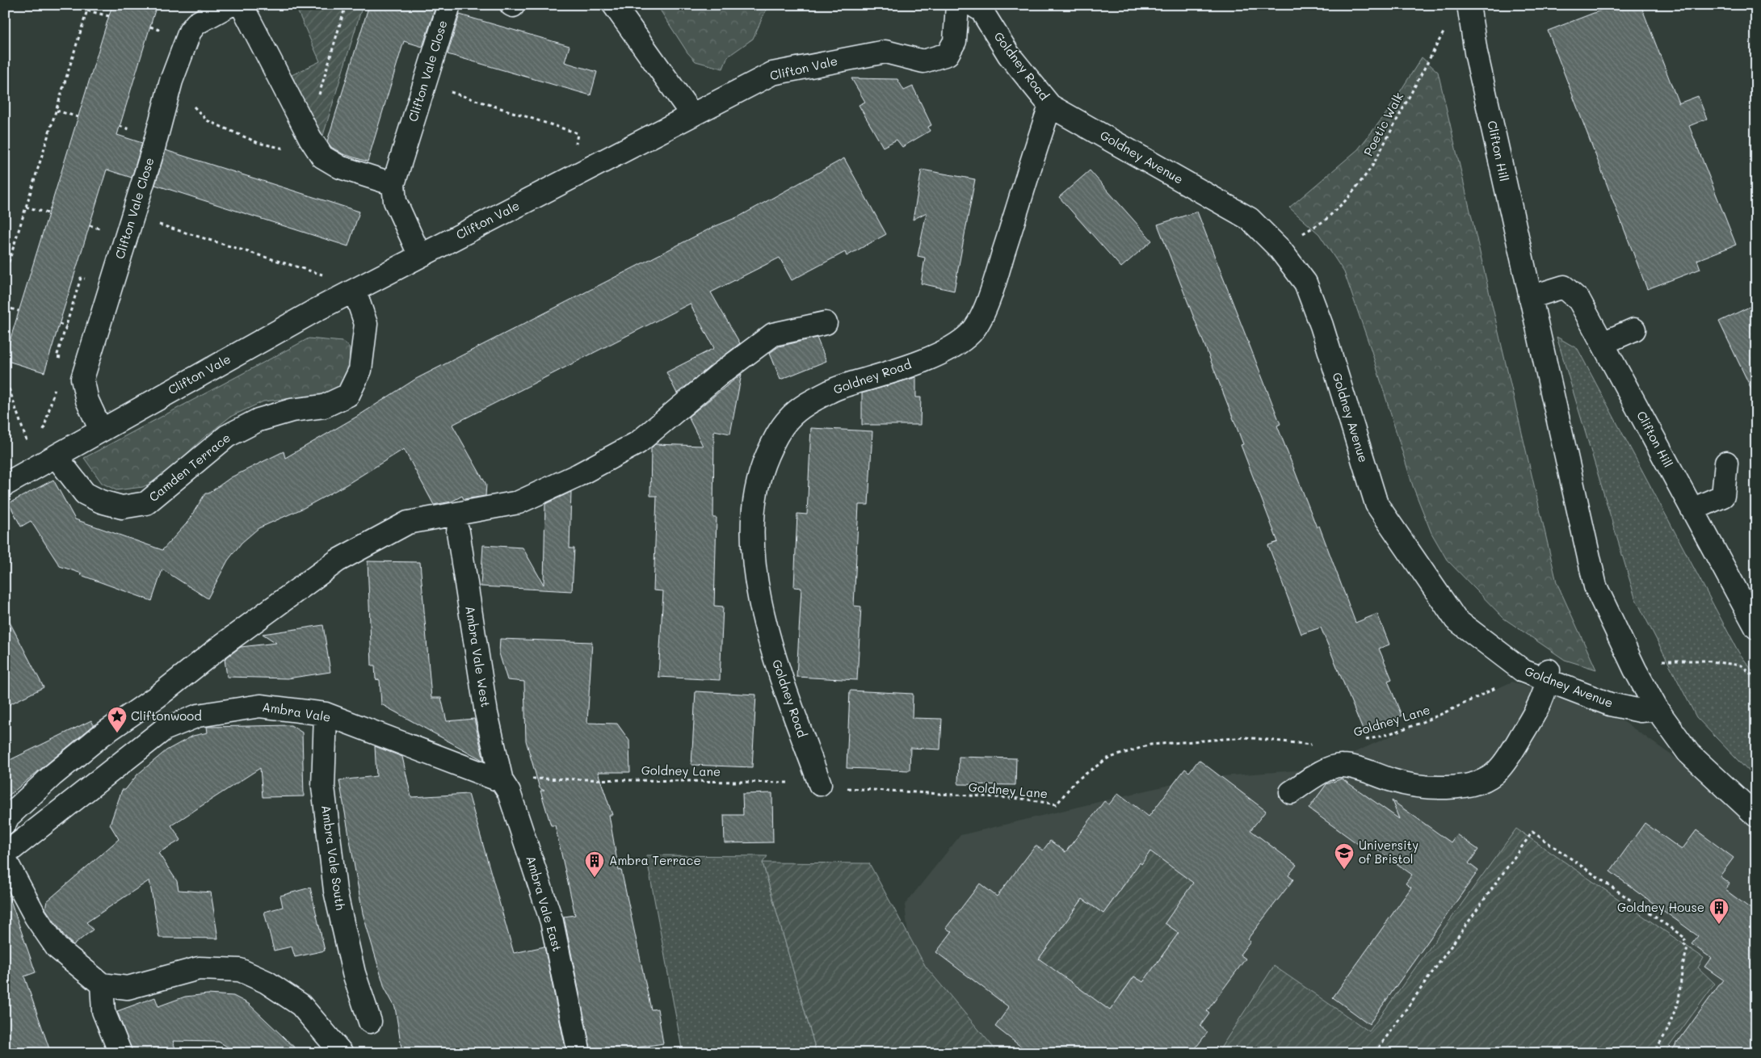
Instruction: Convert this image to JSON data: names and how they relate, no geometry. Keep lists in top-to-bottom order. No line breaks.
{"streets":{"street":["Goldney Road","Clifton Vale","Clifton Vale Close","Clifton Hill","Goldney Avenue","Camden Terrace","Ambra Vale West","Ambra Vale","Ambra Vale South","Ambra Vale East"],"path":["Poetic Walk","Goldney Lane"]},"crossings":[["Goldney Road","Goldney Avenue"],["Goldney Road","Goldney Lane"],["Clifton Vale","Clifton Vale Close"],["Clifton Vale","Camden Terrace"],["Goldney Avenue","Goldney Lane"],["Ambra Vale West","Ambra Vale"],["Ambra Vale West","Goldney Lane"],["Ambra Vale West","Ambra Vale East"],["Ambra Vale","Goldney Lane"],["Ambra Vale","Ambra Vale South"],["Ambra Vale","Ambra Vale East"],["Goldney Lane","Ambra Vale East"]],"places":{"place":["Cliftonwood"],"school or university":["University of Bristol"],"building":["Ambra Terrace","Goldney House"]}}
